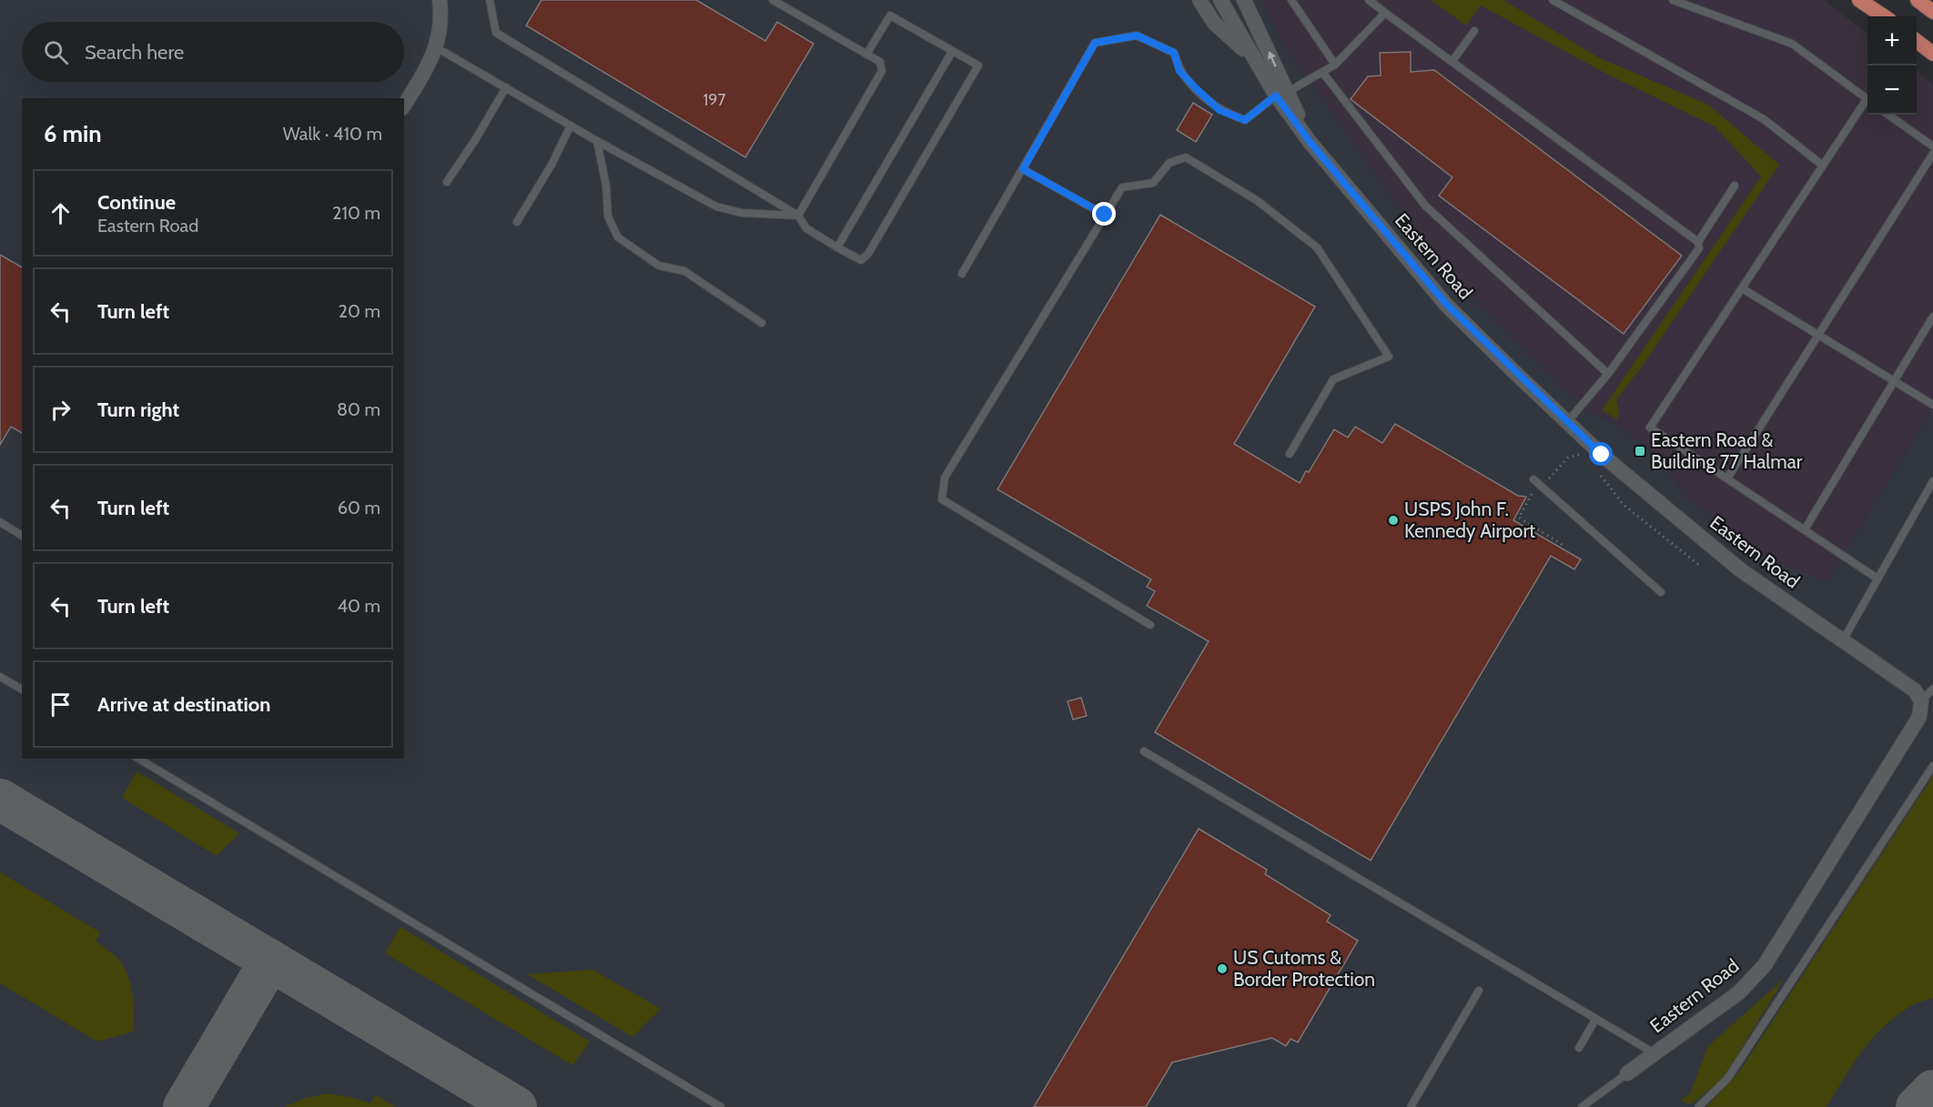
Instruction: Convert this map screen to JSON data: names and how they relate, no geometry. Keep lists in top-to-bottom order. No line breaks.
{"streets":{"street":["Eastern Road"]},"places":{"transit":["Eastern Road & Building 77 Halmar"],"other":["USPS John F. Kennedy Airport","US Cutoms & Border Protection"]},"house_numbers":["197"],"page":{"map_buttons":["+","−"],"search":"Search here","heading":["6 min","Walk · 410 m"],"list":[["Continue","Eastern Road","210 m"],["Turn left","20 m"],["Turn right","80 m"],["Turn left","60 m"],["Turn left","40 m"],"Arrive at destination"]}}
